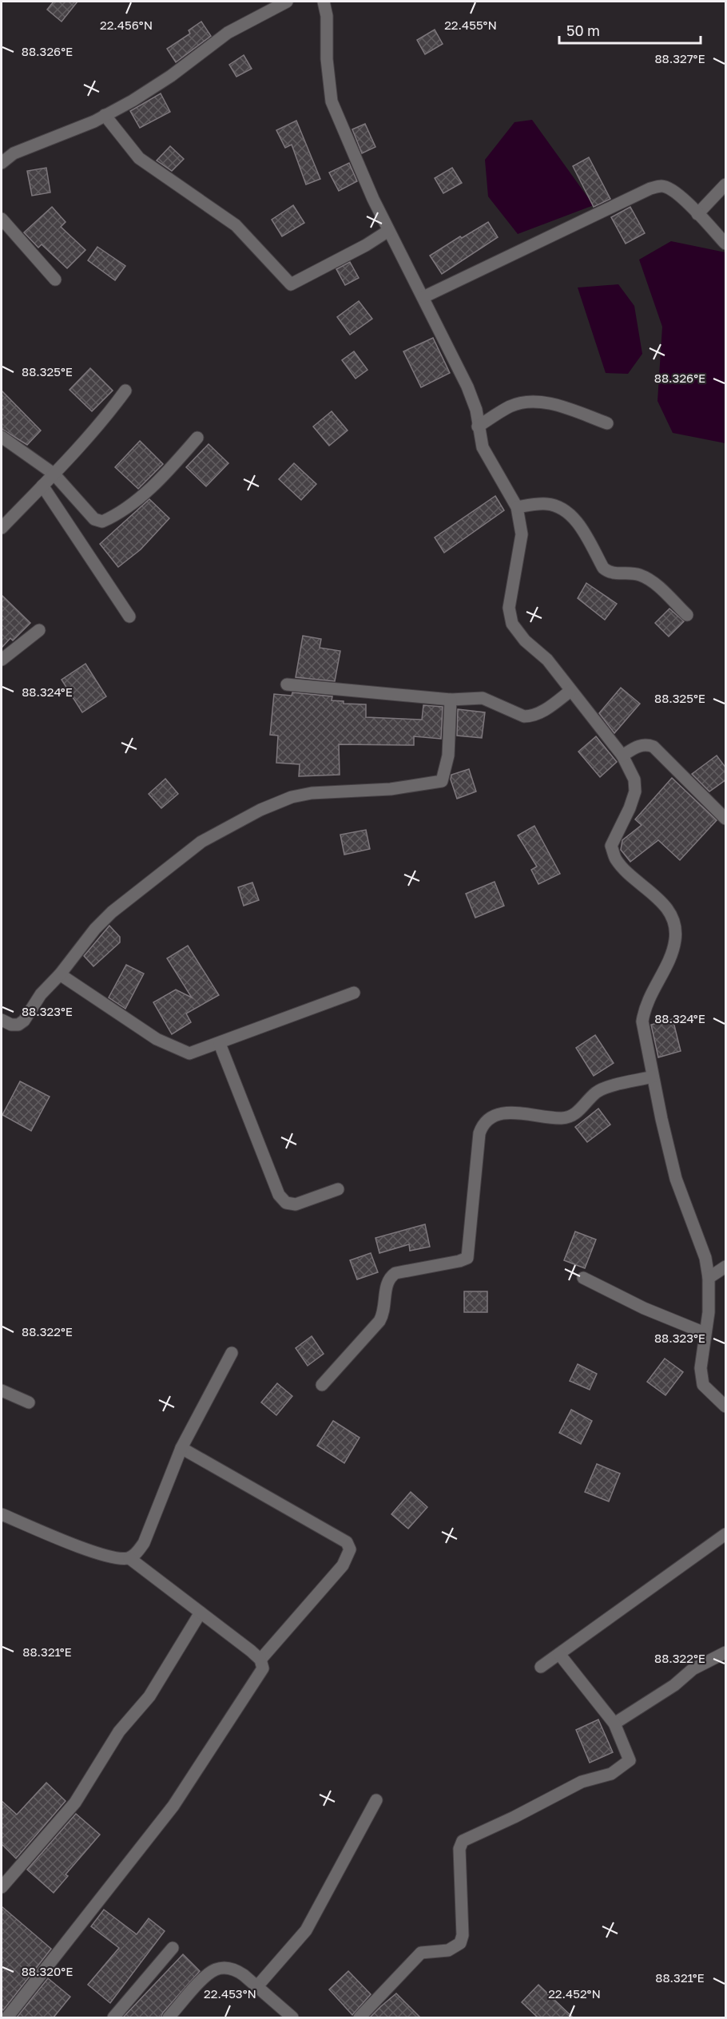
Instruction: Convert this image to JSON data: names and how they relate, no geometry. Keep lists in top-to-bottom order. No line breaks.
{"scale_bar":"50 m","coordinates":["22.456°N","22.455°N","88.326°E","88.327°E","88.325°E","88.324°E","88.323°E","88.322°E","88.321°E","88.320°E","22.453°N","22.452°N"]}
